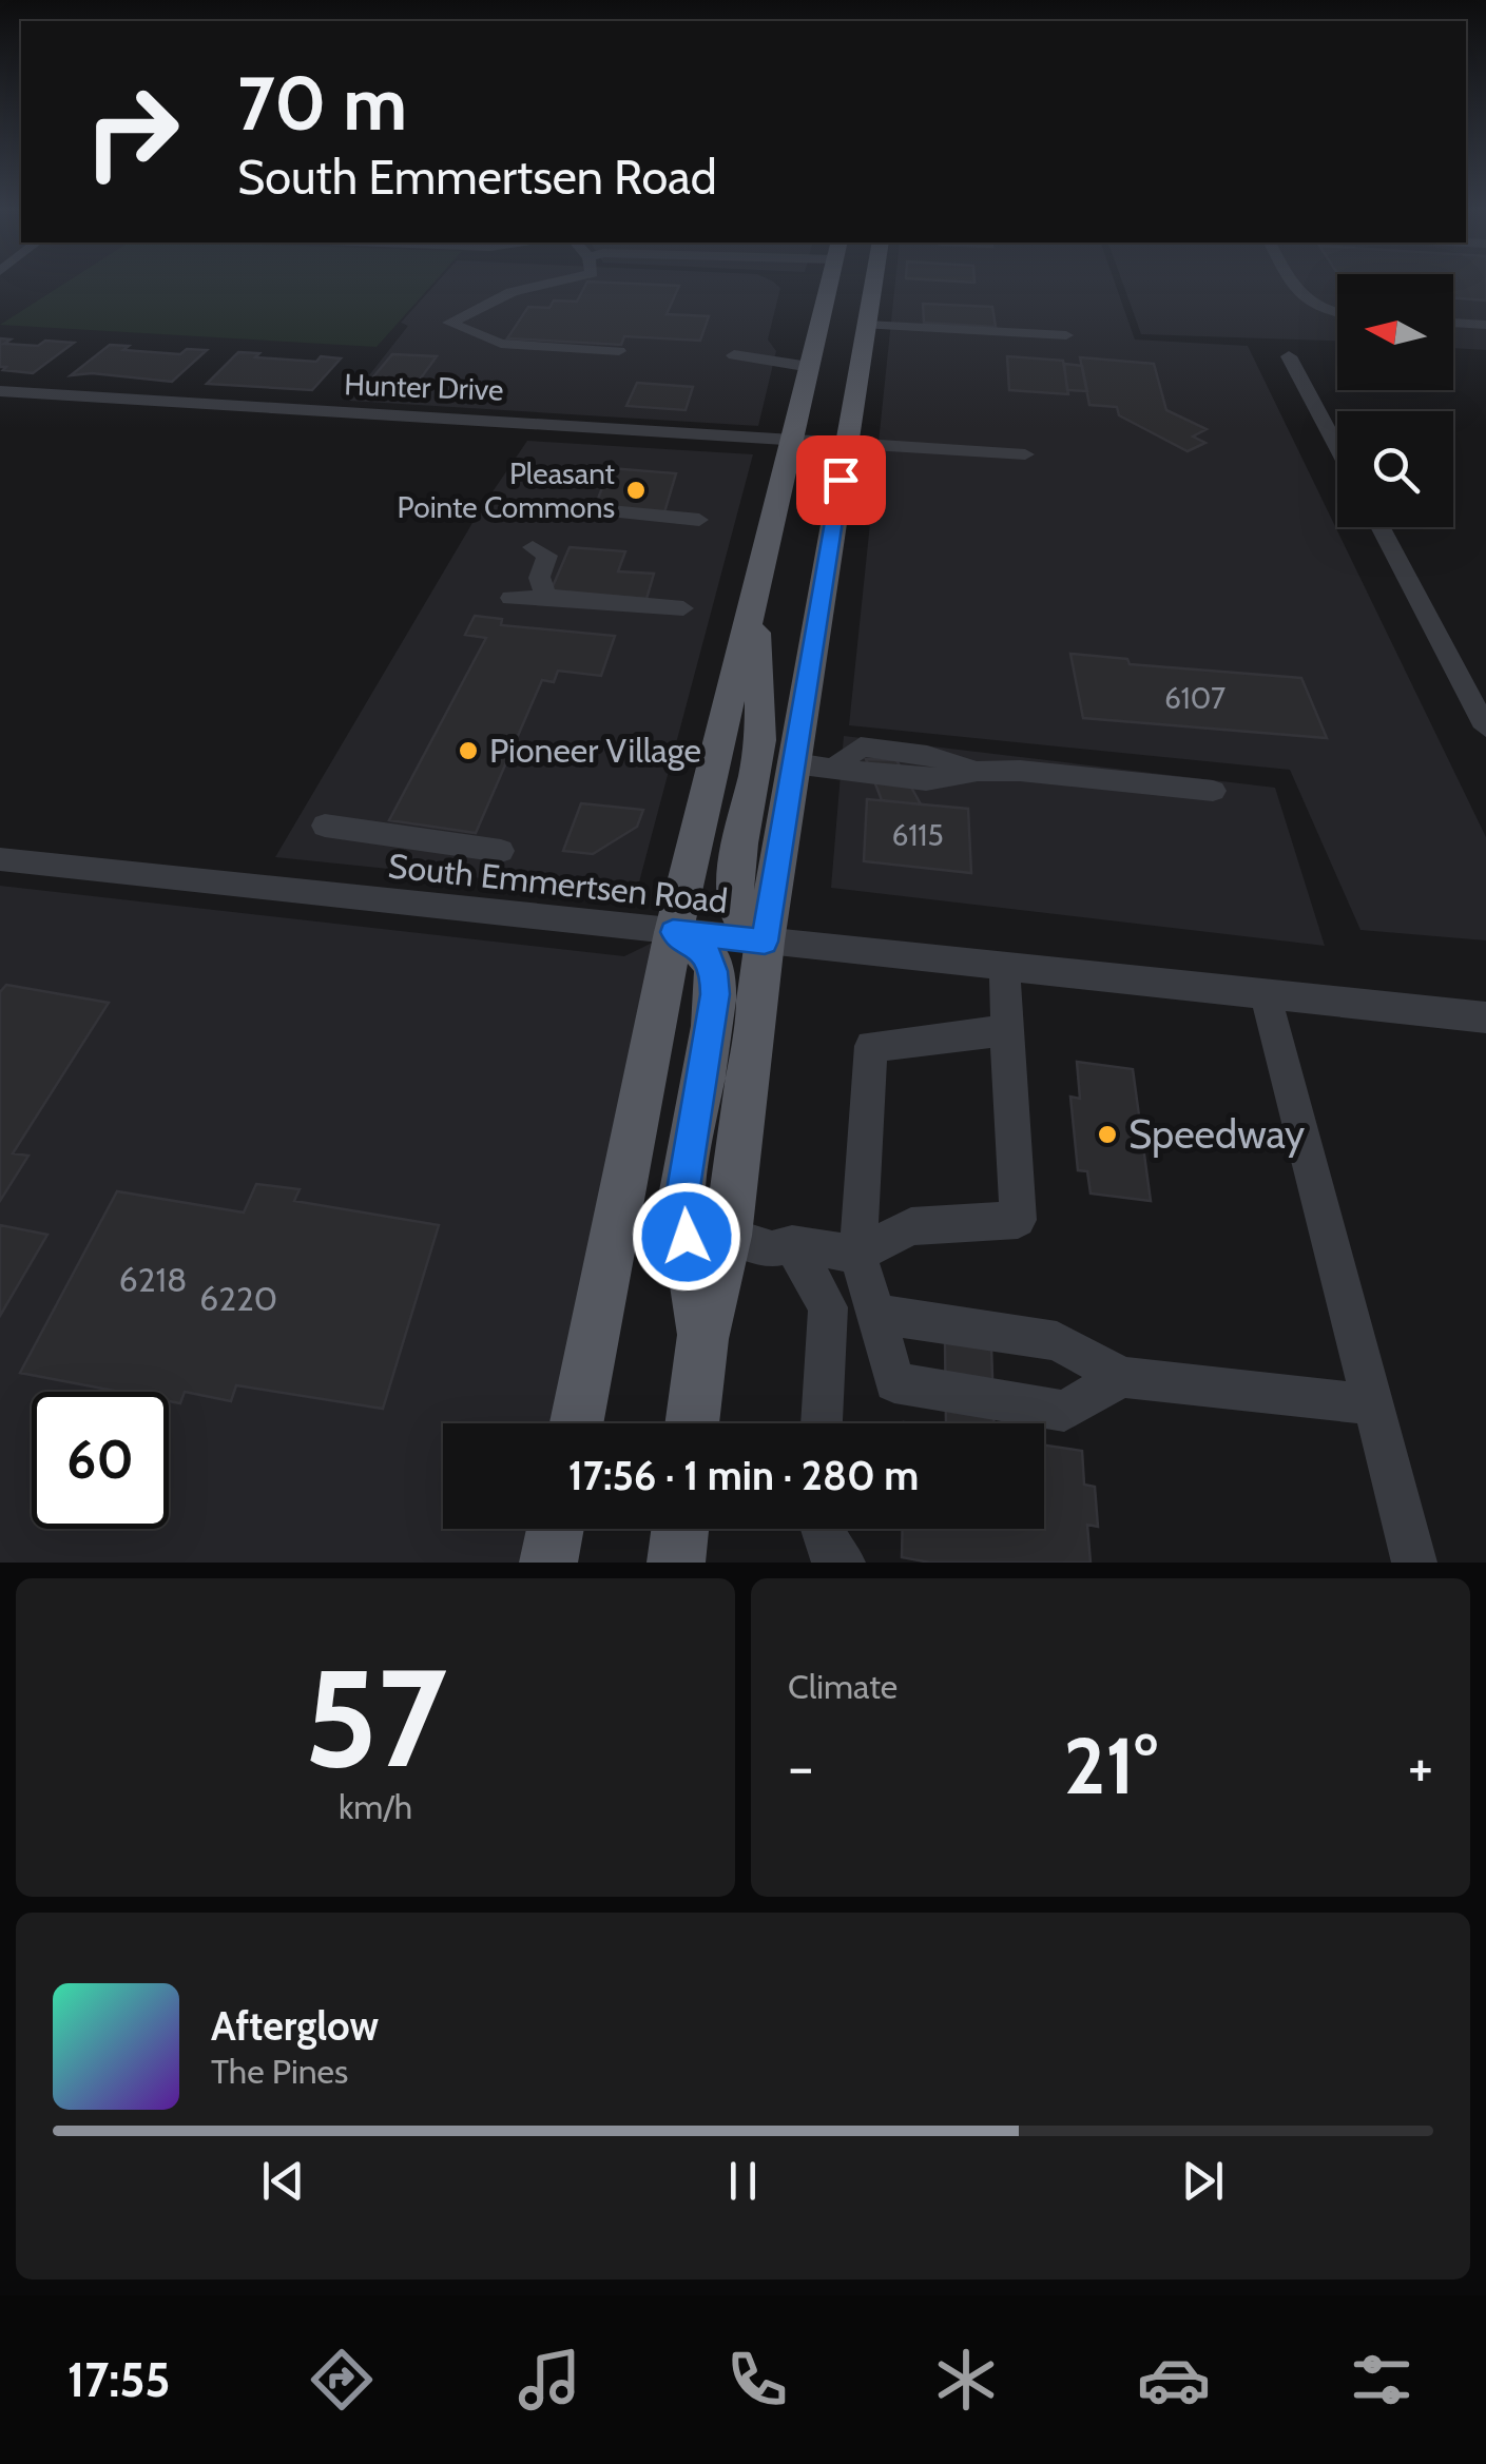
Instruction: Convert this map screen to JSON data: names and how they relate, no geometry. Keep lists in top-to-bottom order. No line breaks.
{"streets":{"street":["Hunter Drive","South Emmertsen Road"]},"places":["Pleasant Pointe Commons","Pioneer Village","Speedway"],"house_numbers":["6107","6115","6218","6220"],"north":"left","page":{"turn":["70 m","South Emmertsen Road"],"limit":"60","trip":"17:56 · 1 min · 280 m","tile":[["57","km/h"],"Climate"],"heat":["−","21°","+"],"song":["Afterglow","The Pines"],"tabs":"17:55"}}
